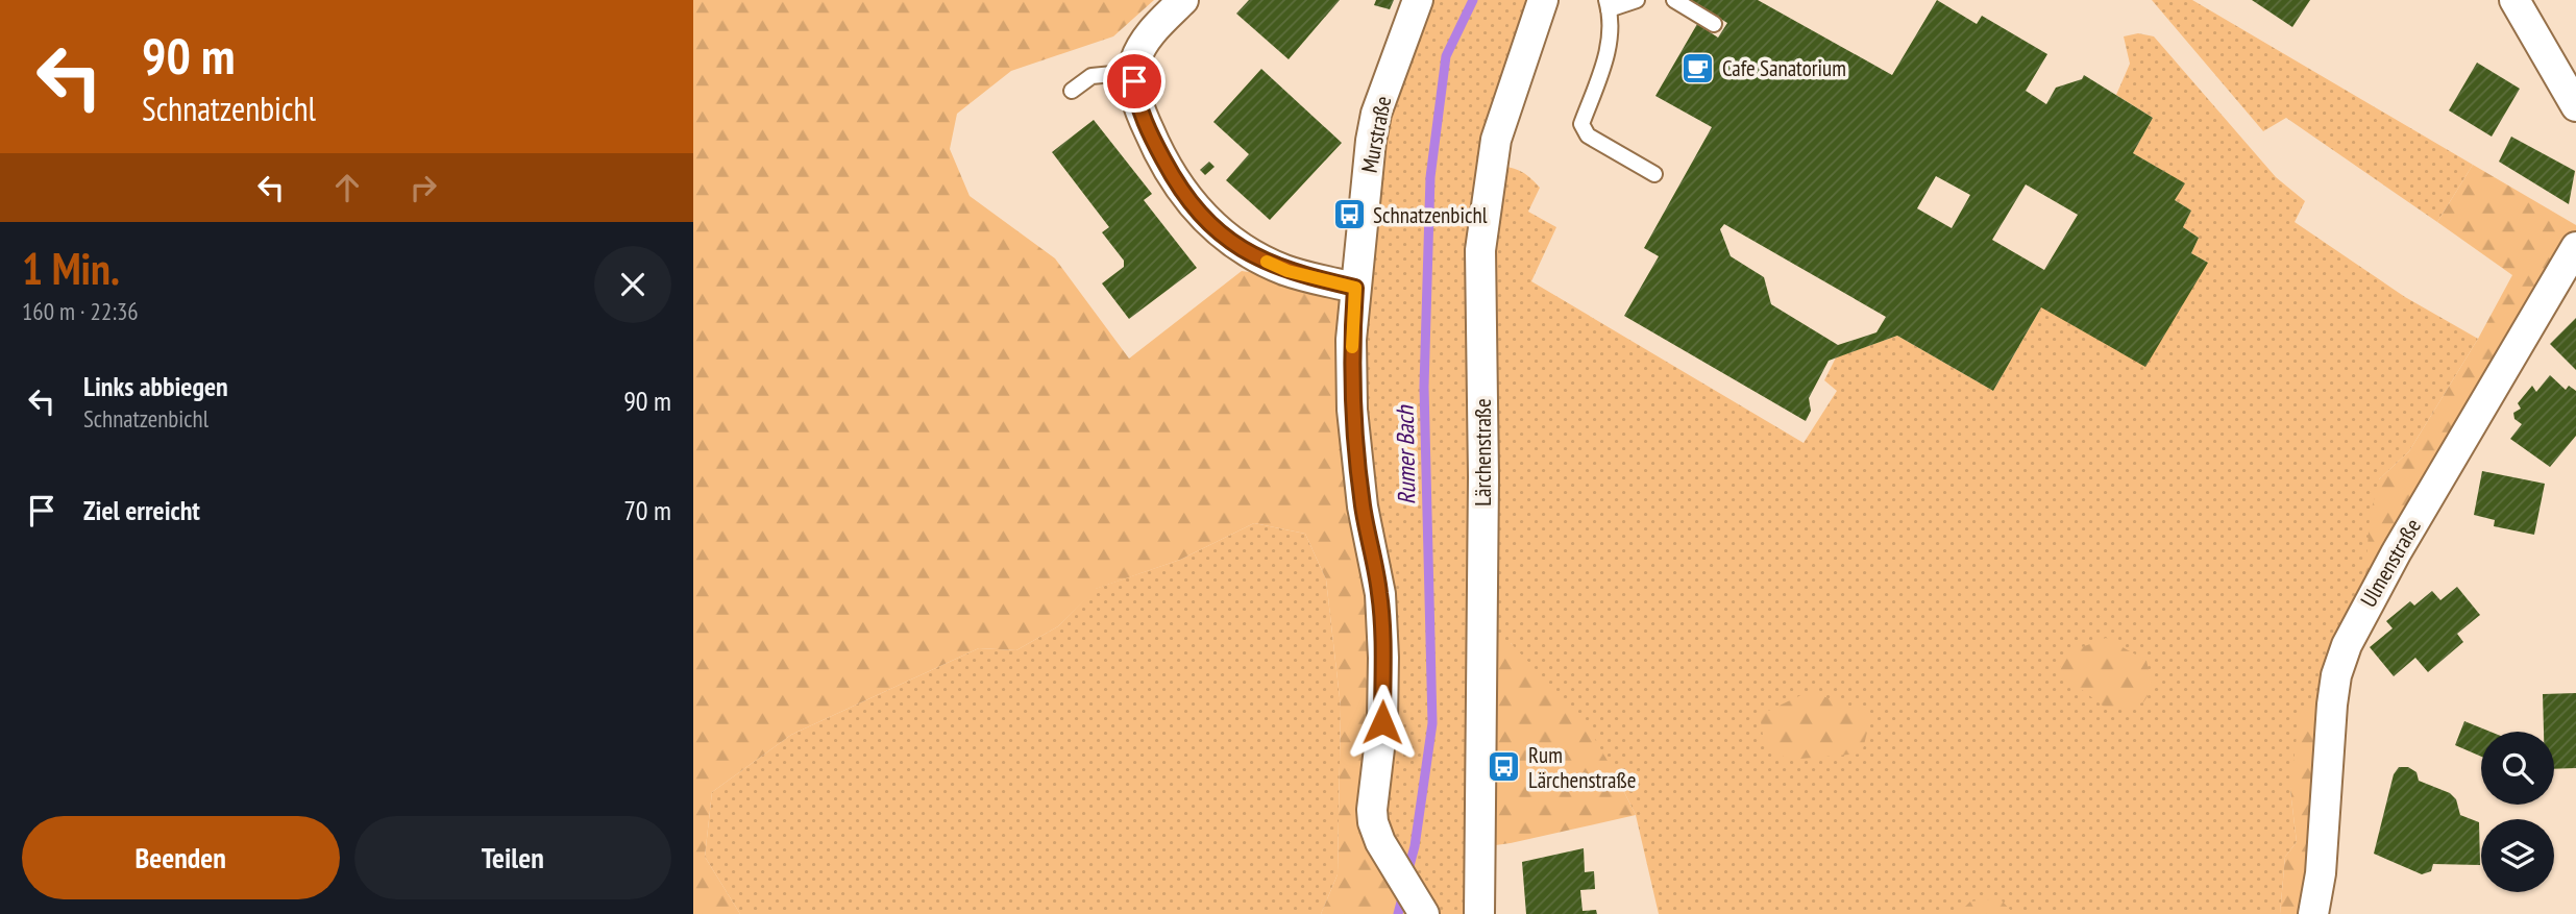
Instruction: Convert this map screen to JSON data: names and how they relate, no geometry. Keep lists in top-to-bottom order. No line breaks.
{"streets":{"street":["Murstraße","Lärchenstraße","Ulmenstraße"]},"water":["Rumer Bach"],"places":{"cafe":["Cafe Sanatorium"],"bus stop":["Schnatzenbichl","Rum Lärchenstraße"]},"page":{"turn":["90 m","Schnatzenbichl"],"heading":["1 Min.","160 m · 22:36"],"list":[{"name":"Links abbiegen","note":"Schnatzenbichl","value":"90 m"},{"name":"Ziel erreicht","value":"70 m"}],"buttons":["Beenden","Teilen"]}}
